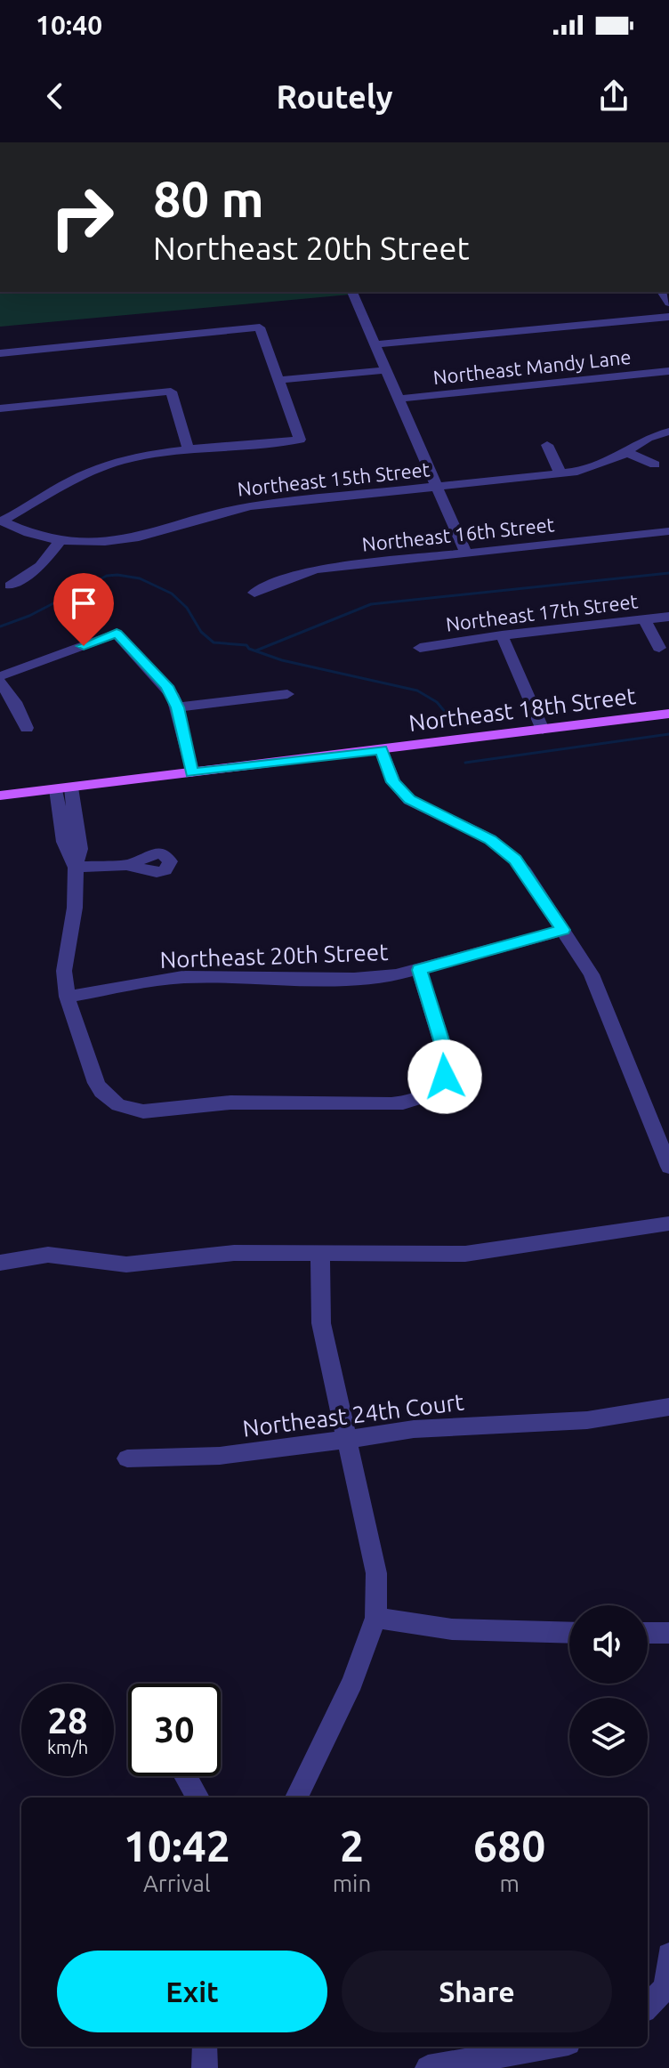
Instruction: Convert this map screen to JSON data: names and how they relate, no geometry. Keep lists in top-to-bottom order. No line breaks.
{"streets":{"main road":["Northeast 18th Street"],"street":["Northeast Mandy Lane","Northeast 15th Street","Northeast 16th Street","Northeast 17th Street","Northeast 20th Street","Northeast 24th Court"]},"page":{"status":"10:40","header":"Routely","turn":["80 m","Northeast 20th Street"],"speed":"28 km/h","limit":"30","eta":["10:42","Arrival","2","min","680","m"],"buttons":["Exit","Share"]}}
